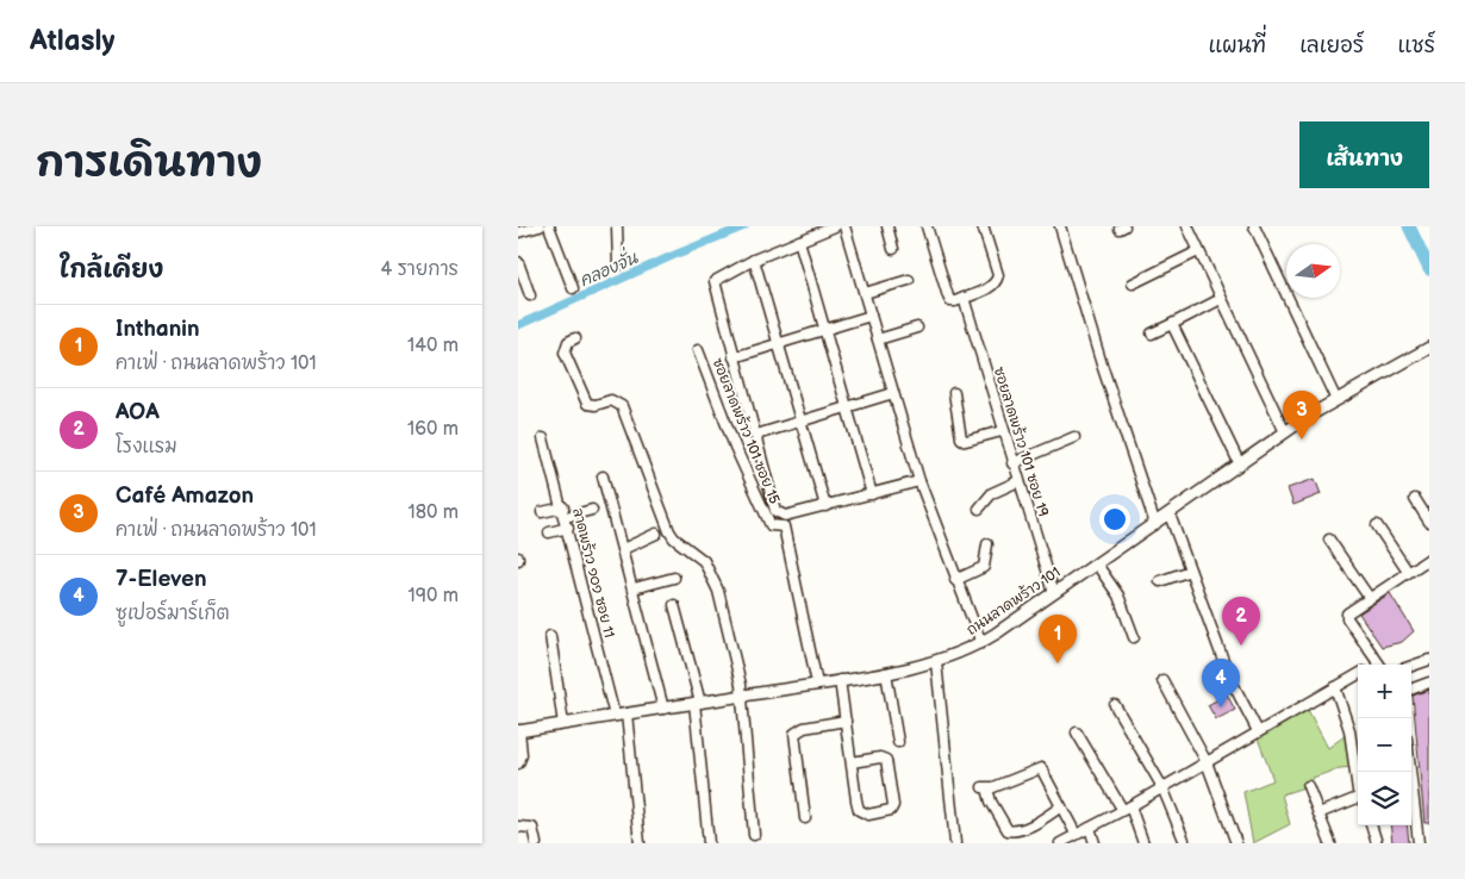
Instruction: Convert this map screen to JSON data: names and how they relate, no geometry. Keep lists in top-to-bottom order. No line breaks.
{"streets":{"street":["ซอยลาดพร้าว 101 ซอย 15","ซอยลาดพร้าว 101 ซอย 19","ลาดพร้าว ๑๐๑ ซอย 11","ถนนลาดพร้าว 101"]},"crossings":[["ซอยลาดพร้าว 101 ซอย 15","ถนนลาดพร้าว 101"],["ซอยลาดพร้าว 101 ซอย 19","ถนนลาดพร้าว 101"],["ลาดพร้าว ๑๐๑ ซอย 11","ถนนลาดพร้าว 101"]],"water":["คลองจั่น"],"north":"right","page":{"header":"Atlasly","nav":["แผนที่","เลเยอร์","แชร์"],"title":"การเดินทาง","buttons":"เส้นทาง","heading":["ใกล้เคียง","4 รายการ"],"list":[{"mark":"1","name":"Inthanin","note":"คาเฟ่ · ถนนลาดพร้าว 101","value":"140 m"},{"mark":"2","name":"AOA","note":"โรงแรม","value":"160 m"},{"mark":"3","name":"Café Amazon","note":"คาเฟ่ · ถนนลาดพร้าว 101","value":"180 m"},{"mark":"4","name":"7-Eleven","note":"ซูเปอร์มาร์เก็ต","value":"190 m"}],"pins":["3","2","1","4"],"map_buttons":["+","−"]}}
